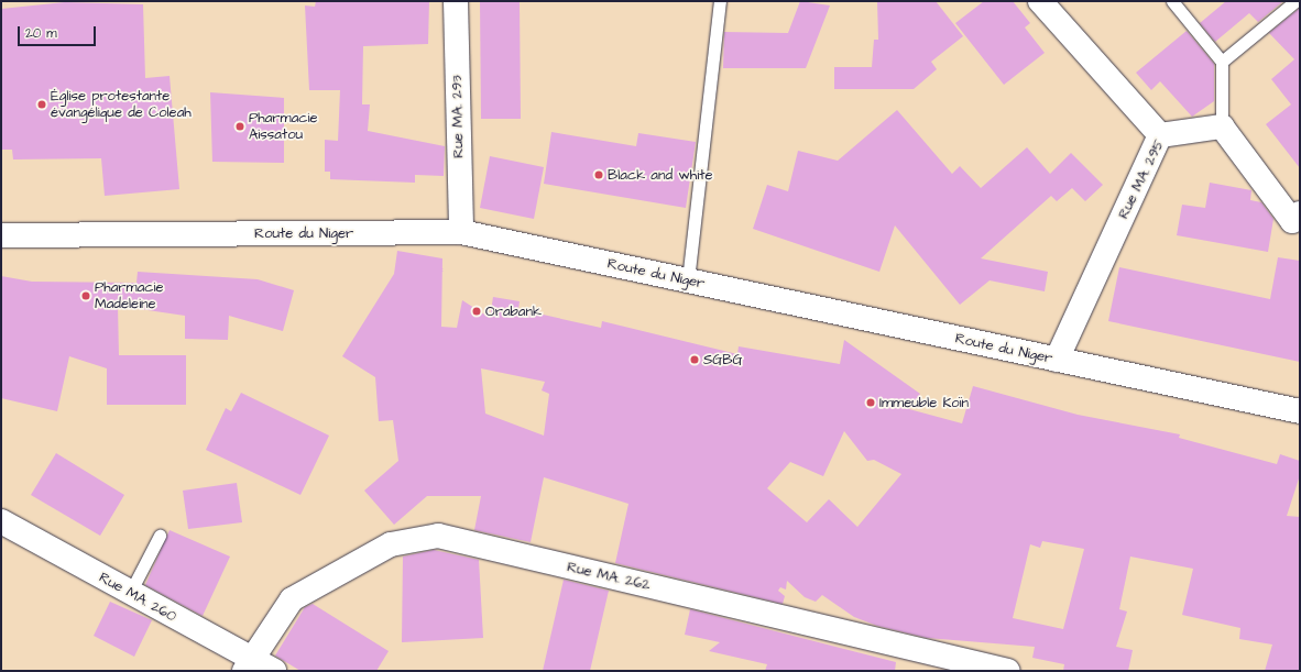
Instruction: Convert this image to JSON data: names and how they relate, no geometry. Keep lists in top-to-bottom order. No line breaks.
{"streets":{"street":["Rue MA. 293","Rue MA. 295","Route du Niger","Rue MA. 262","Rue MA. 260"]},"crossings":[["Rue MA. 293","Route du Niger"],["Rue MA. 295","Route du Niger"],["Rue MA. 262","Rue MA. 260"]],"places":["Église protestante évangélique de Coleah","Pharmacie Aissatou","Black and white","Pharmacie Madeleine","Orabank","SGBG","Immeuble Koïn"],"scale_bar":"20 m"}
